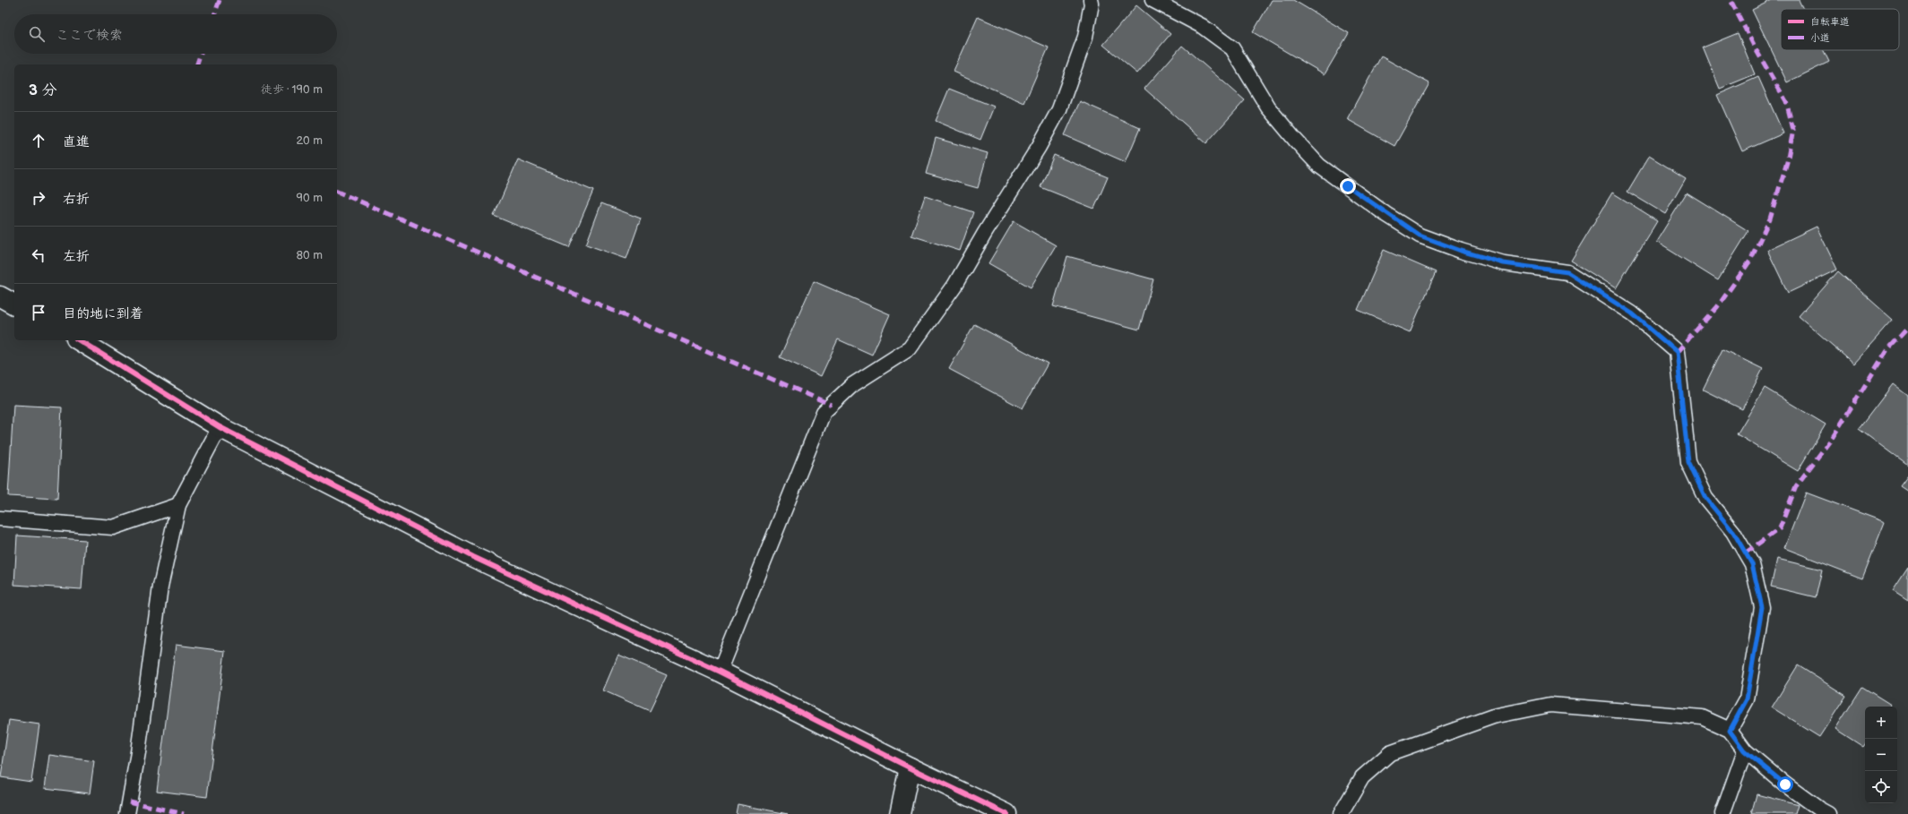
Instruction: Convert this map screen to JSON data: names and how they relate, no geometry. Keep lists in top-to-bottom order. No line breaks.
{"legend":["自転車道","小道"],"page":{"search":"ここで検索","heading":["3 分","徒歩 · 190 m"],"list":[["直進","20 m"],["右折","90 m"],["左折","80 m"],"目的地に到着"],"map_buttons":["+","−"]}}
